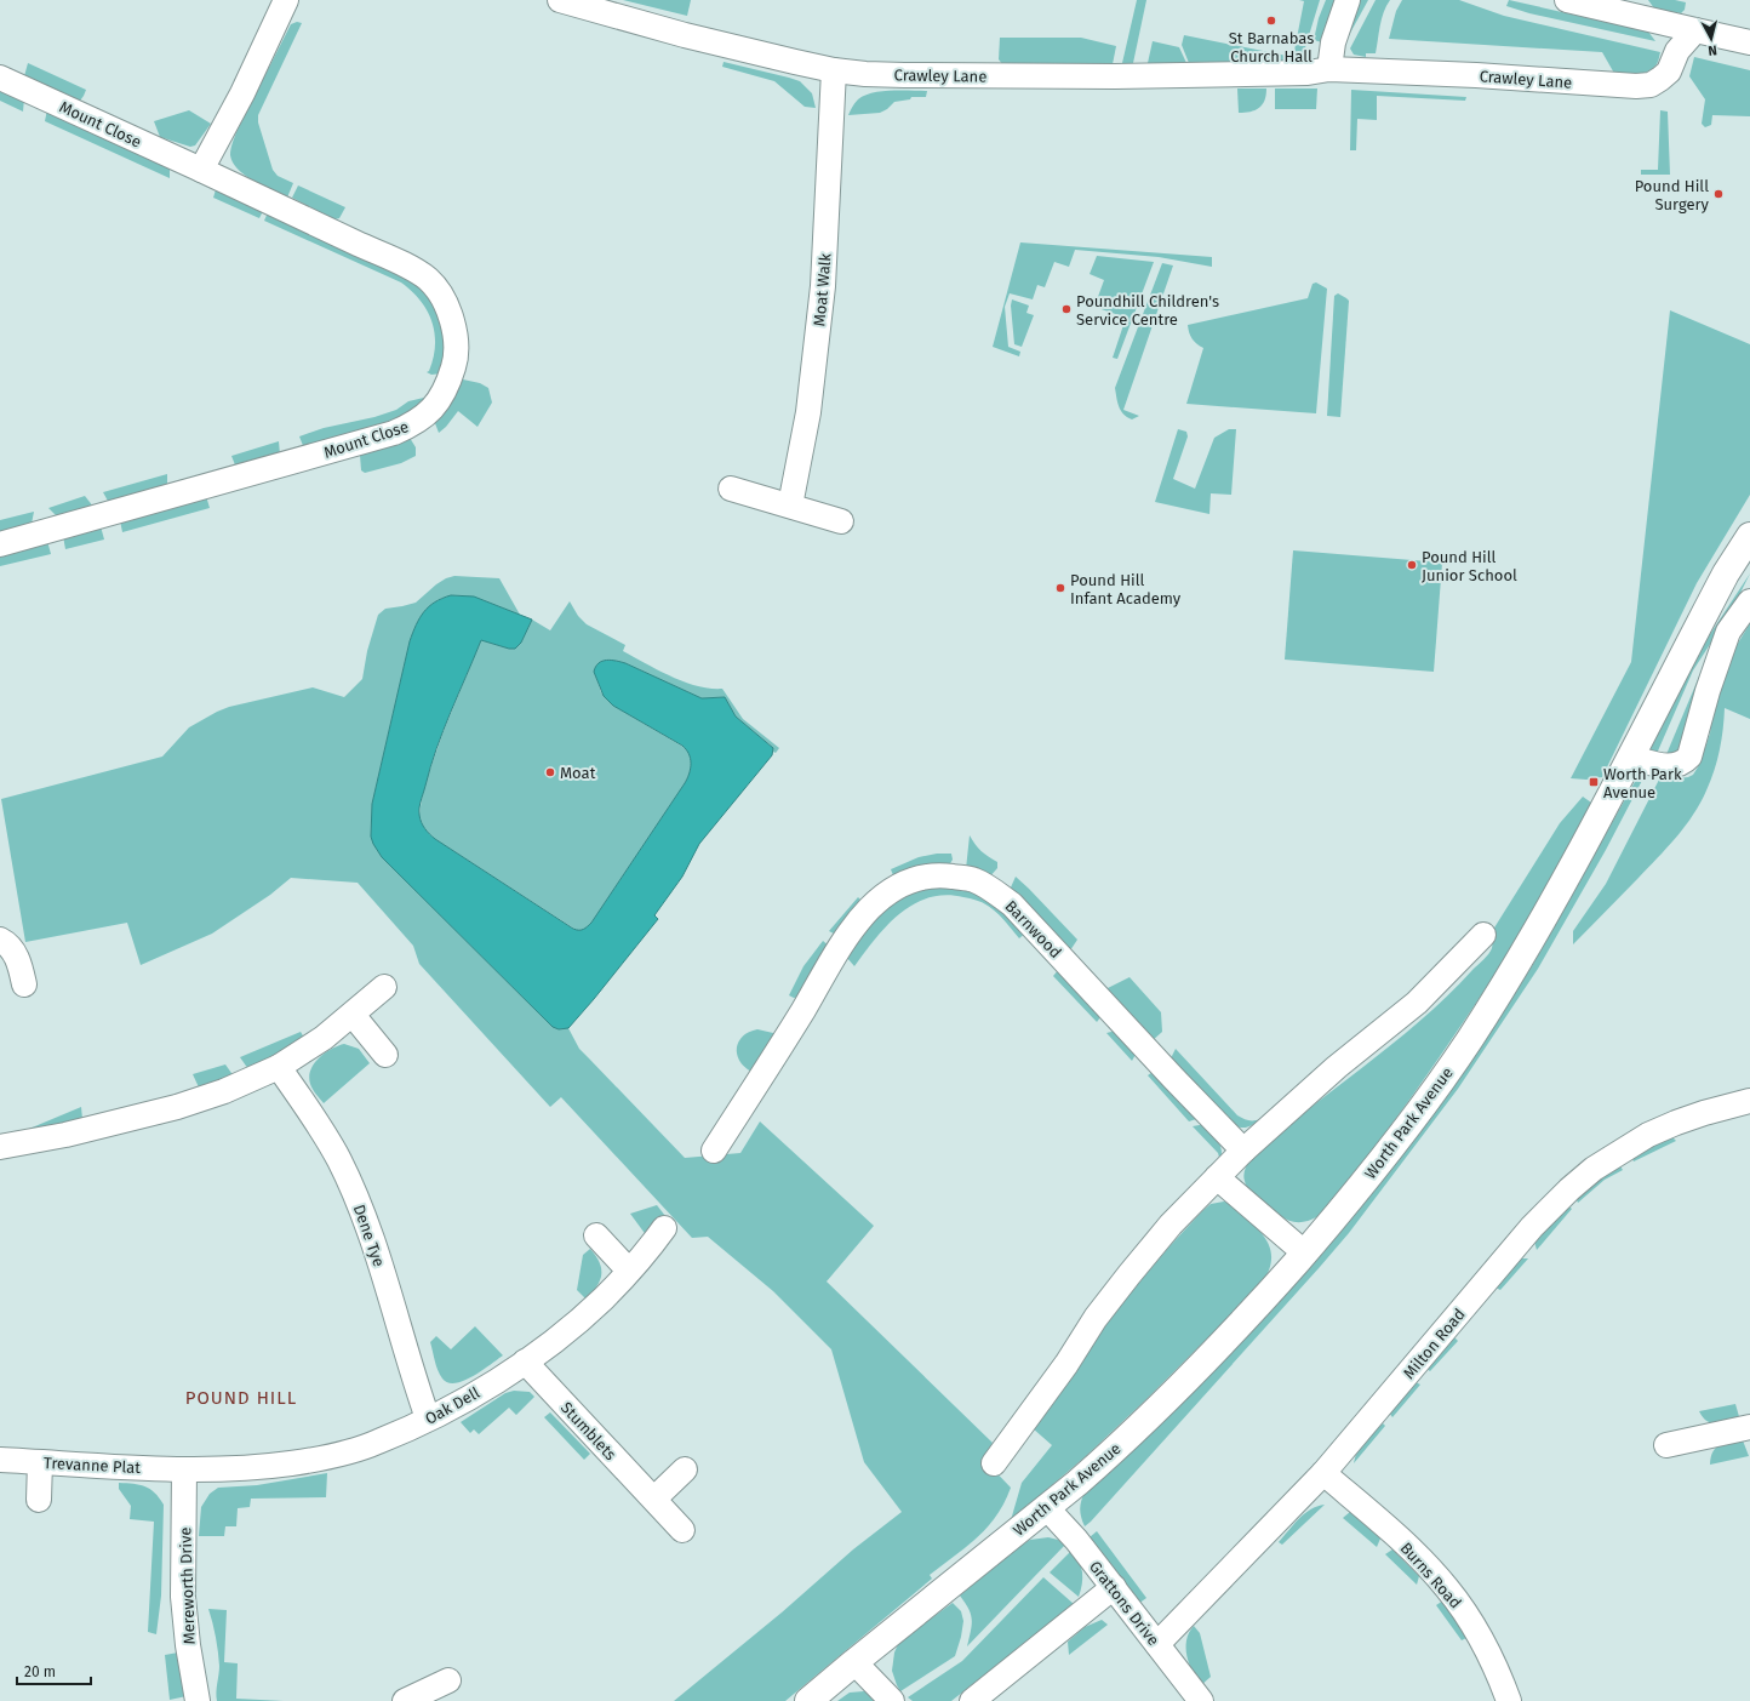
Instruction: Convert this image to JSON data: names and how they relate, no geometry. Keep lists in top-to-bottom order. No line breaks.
{"streets":{"main road":["Worth Park Avenue"],"street":["Crawley Lane","Mount Close","Moat Walk","Barnwood","Dene Tye","Milton Road","Oak Dell","Stumblets","Trevanne Plat","Burns Road","Mereworth Drive","Grattons Drive"]},"crossings":[["Crawley Lane","Moat Walk"],["Worth Park Avenue","Grattons Drive"],["Dene Tye","Oak Dell"],["Milton Road","Burns Road"],["Milton Road","Grattons Drive"],["Oak Dell","Stumblets"],["Oak Dell","Trevanne Plat"],["Oak Dell","Mereworth Drive"],["Trevanne Plat","Mereworth Drive"]],"districts":["POUND HILL"],"places":{"other":["St Barnabas Church Hall","Pound Hill Surgery","Poundhill Children's Service Centre","Pound Hill Junior School","Pound Hill Infant Academy","Moat"],"transit":["Worth Park Avenue"]},"scale_bar":"20 m","north":"bottom"}
